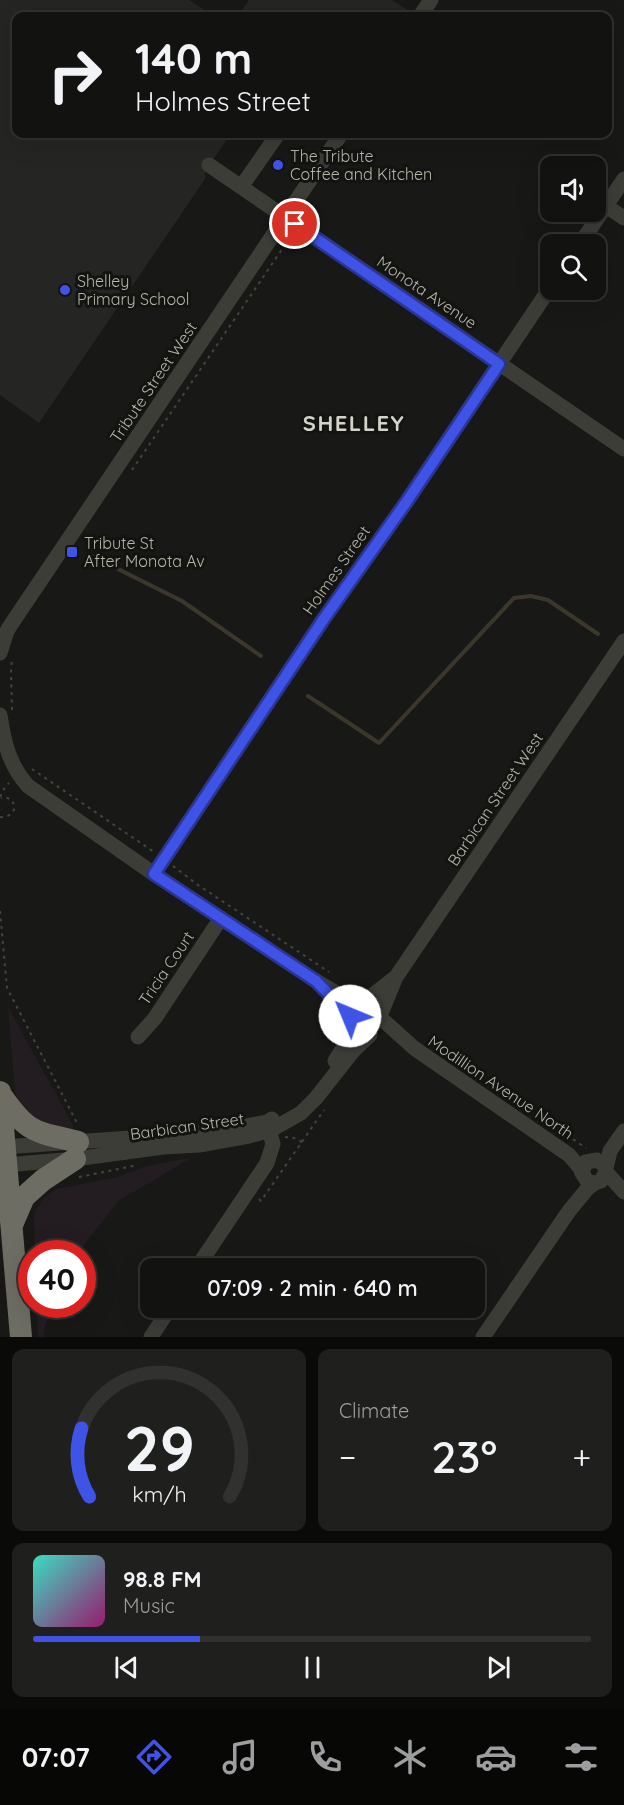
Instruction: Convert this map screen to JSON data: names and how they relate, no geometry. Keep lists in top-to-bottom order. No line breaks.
{"streets":{"street":["Monota Avenue","Tribute Street West","Holmes Street","Barbican Street West","Tricia Court","Modillion Avenue North","Barbican Street"]},"crossings":[["Monota Avenue","Tribute Street West"],["Monota Avenue","Holmes Street"],["Barbican Street West","Modillion Avenue North"],["Barbican Street West","Barbican Street"],["Modillion Avenue North","Barbican Street"]],"districts":["SHELLEY"],"places":{"other":["The Tribute Coffee and Kitchen","Shelley Primary School"],"transit":["Tribute St After Monota Av"]},"page":{"turn":["140 m","Holmes Street"],"limit":"40","trip":"07:09 · 2 min · 640 m","tile":"Climate","heat":["−","23°","+"],"song":["98.8 FM","Music"],"tabs":"07:07","gauge":["29","km/h"]}}
